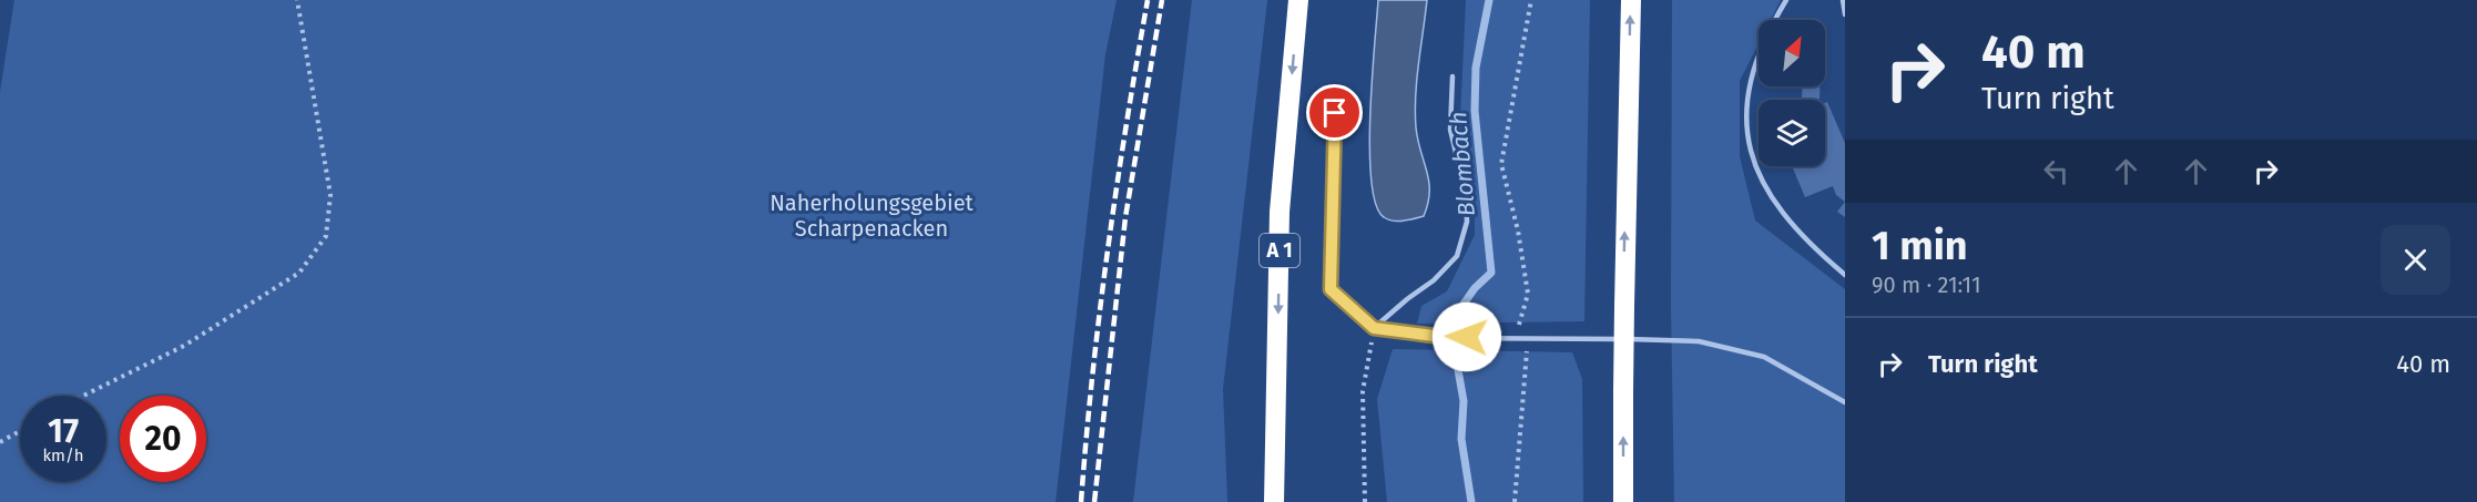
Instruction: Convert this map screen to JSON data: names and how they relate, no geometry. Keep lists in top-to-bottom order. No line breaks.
{"streets":{"highway":["A 1"]},"water":["Blombach"],"parks":["Naherholungsgebiet Scharpenacken"],"north":"top right","page":{"turn":["40 m","Turn right"],"heading":["1 min","90 m · 21:11"],"list":[{"name":"Turn right","value":"40 m"}],"speed":"17 km/h","limit":"20"}}
